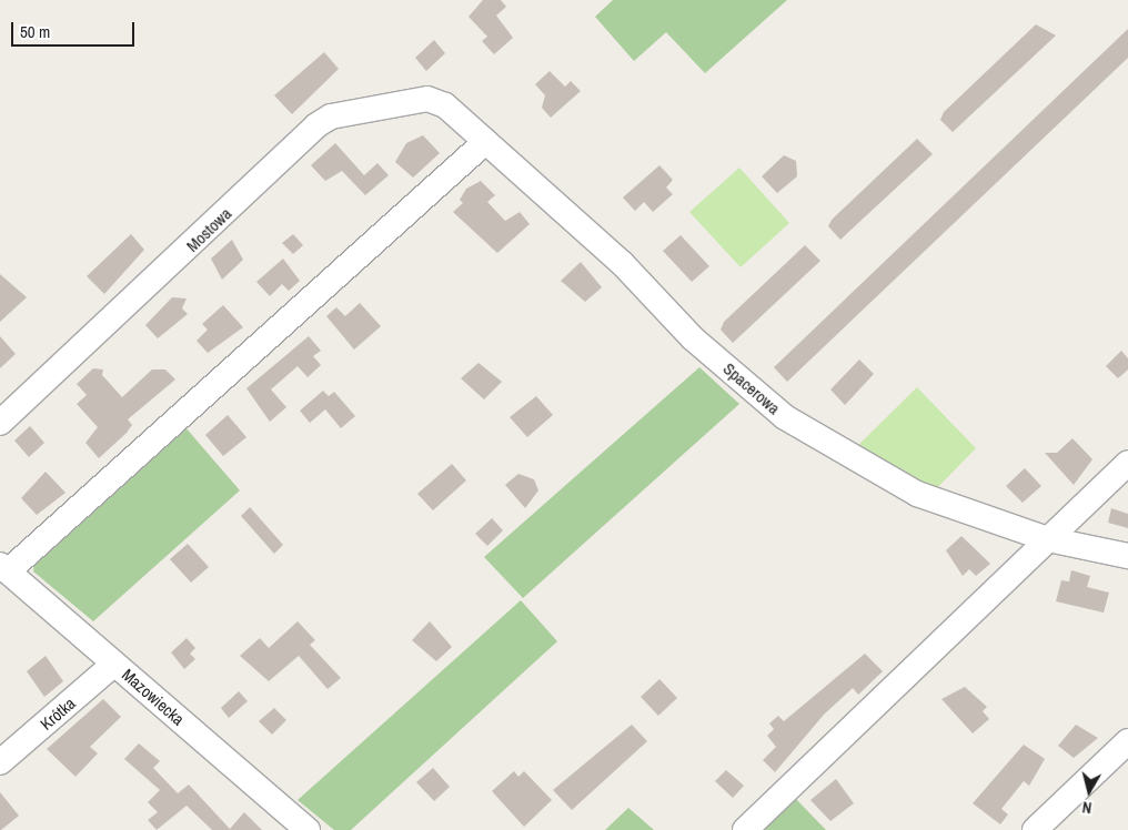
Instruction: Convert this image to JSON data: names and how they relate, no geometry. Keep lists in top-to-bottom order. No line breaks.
{"streets":{"street":["Mostowa","Spacerowa","Mazowiecka","Krótka"]},"crossings":[["Mostowa","Spacerowa"],["Mazowiecka","Krótka"]],"scale_bar":"50 m","north":"bottom"}
